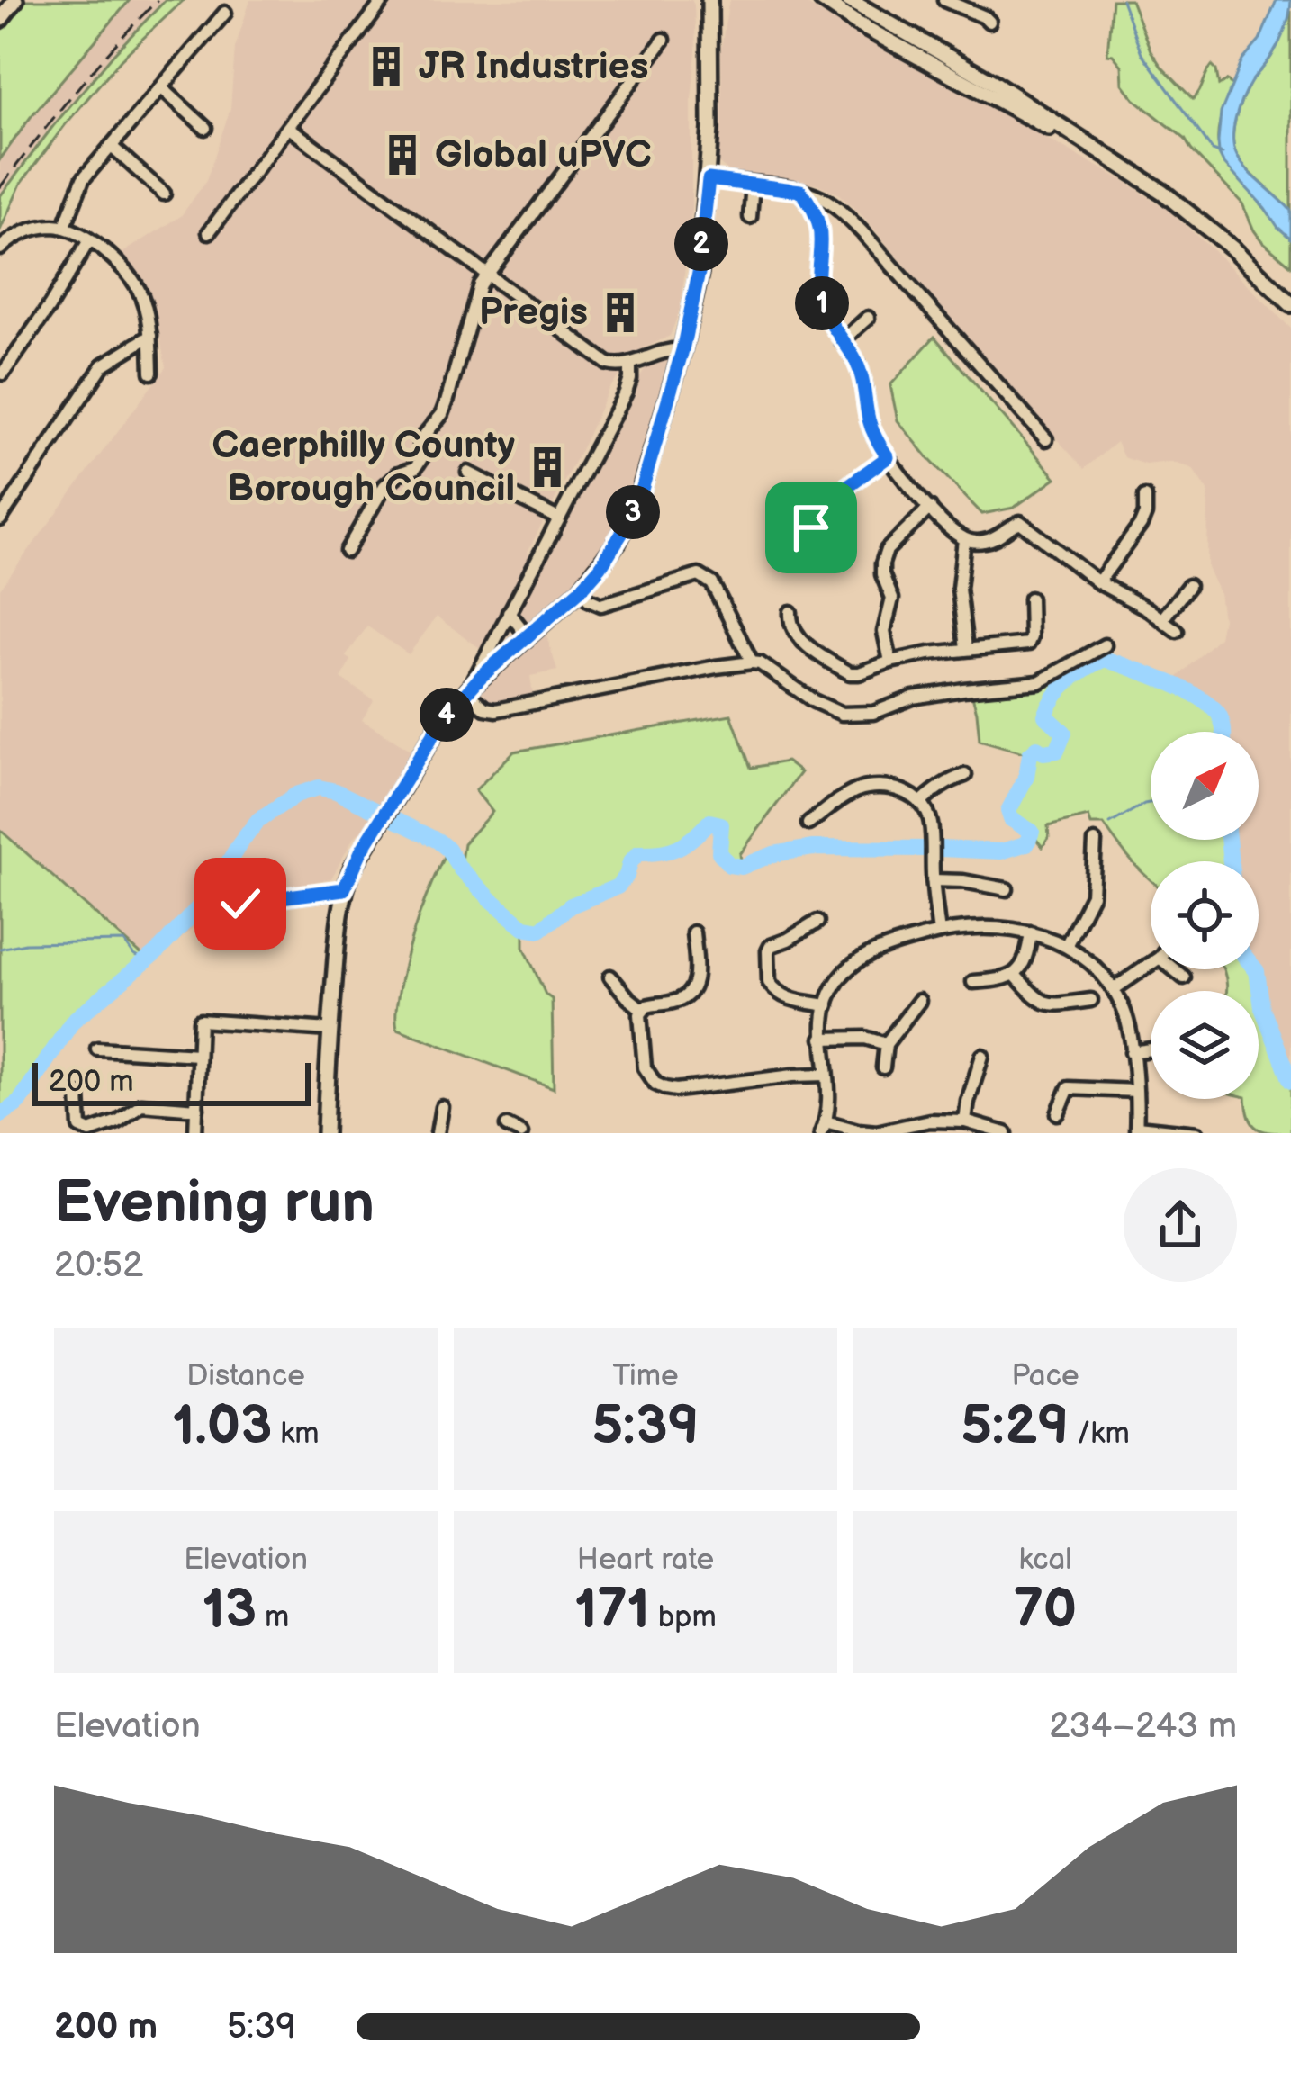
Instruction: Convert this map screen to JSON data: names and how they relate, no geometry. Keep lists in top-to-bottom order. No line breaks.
{"places":{"building":["JR Industries","Global uPVC","Pregis","Caerphilly County Borough Council"]},"scale_bar":"200 m","north":"top right","page":{"pins":["2","1","3","4"],"scale":"200 m","heading":["Evening run","20:52"],"stats":[["Distance","1.03 km"],["Time","5:39"],["Pace","5:29 /km"],["Elevation","13 m"],["Heart rate","171 bpm"],["kcal","70"]],"chart":["Elevation","234–243 m"],"list":[{"name":"200 m","note":"5:39"}]}}
